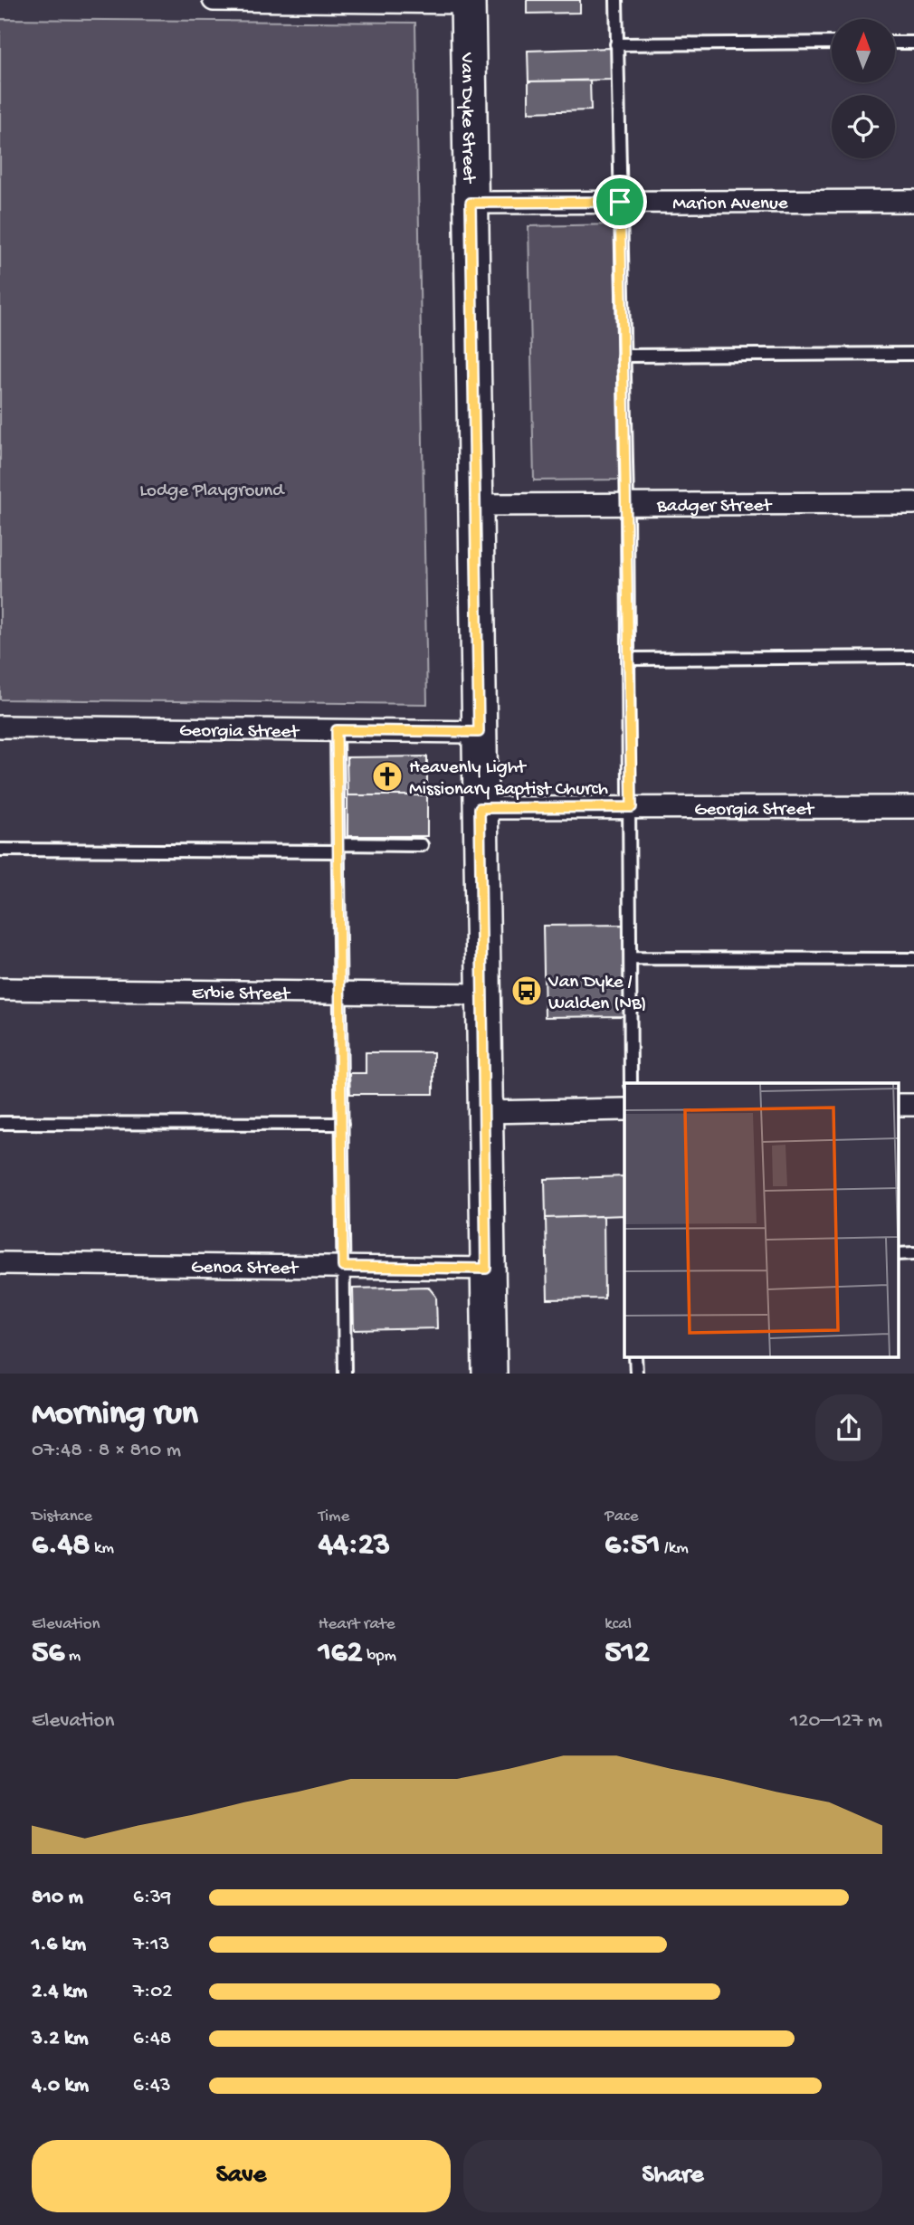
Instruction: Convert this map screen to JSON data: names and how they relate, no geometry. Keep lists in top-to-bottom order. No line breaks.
{"streets":{"main road":["Van Dyke Street"],"street":["Marion Avenue","Badger Street","Georgia Street","Erbie Street","Genoa Street"]},"crossings":[["Van Dyke Street","Marion Avenue"],["Van Dyke Street","Badger Street"],["Van Dyke Street","Georgia Street"],["Van Dyke Street","Erbie Street"],["Van Dyke Street","Genoa Street"]],"parks":["Lodge Playground"],"places":{"church":["Heavenly Light Missionary Baptist Church"],"bus stop":["Van Dyke / Walden (NB)"]},"north":"top","page":{"heading":["Morning run","07:48 · 8 × 810 m"],"stats":[["Distance","6.48 km"],["Time","44:23"],["Pace","6:51 /km"],["Elevation","56 m"],["Heart rate","162 bpm"],["kcal","512"]],"chart":["Elevation","120–127 m"],"list":[{"name":"810 m","note":"6:39"},{"name":"1.6 km","note":"7:13"},{"name":"2.4 km","note":"7:02"},{"name":"3.2 km","note":"6:48"},{"name":"4.0 km","note":"6:43"}],"buttons":["Save","Share"]}}
